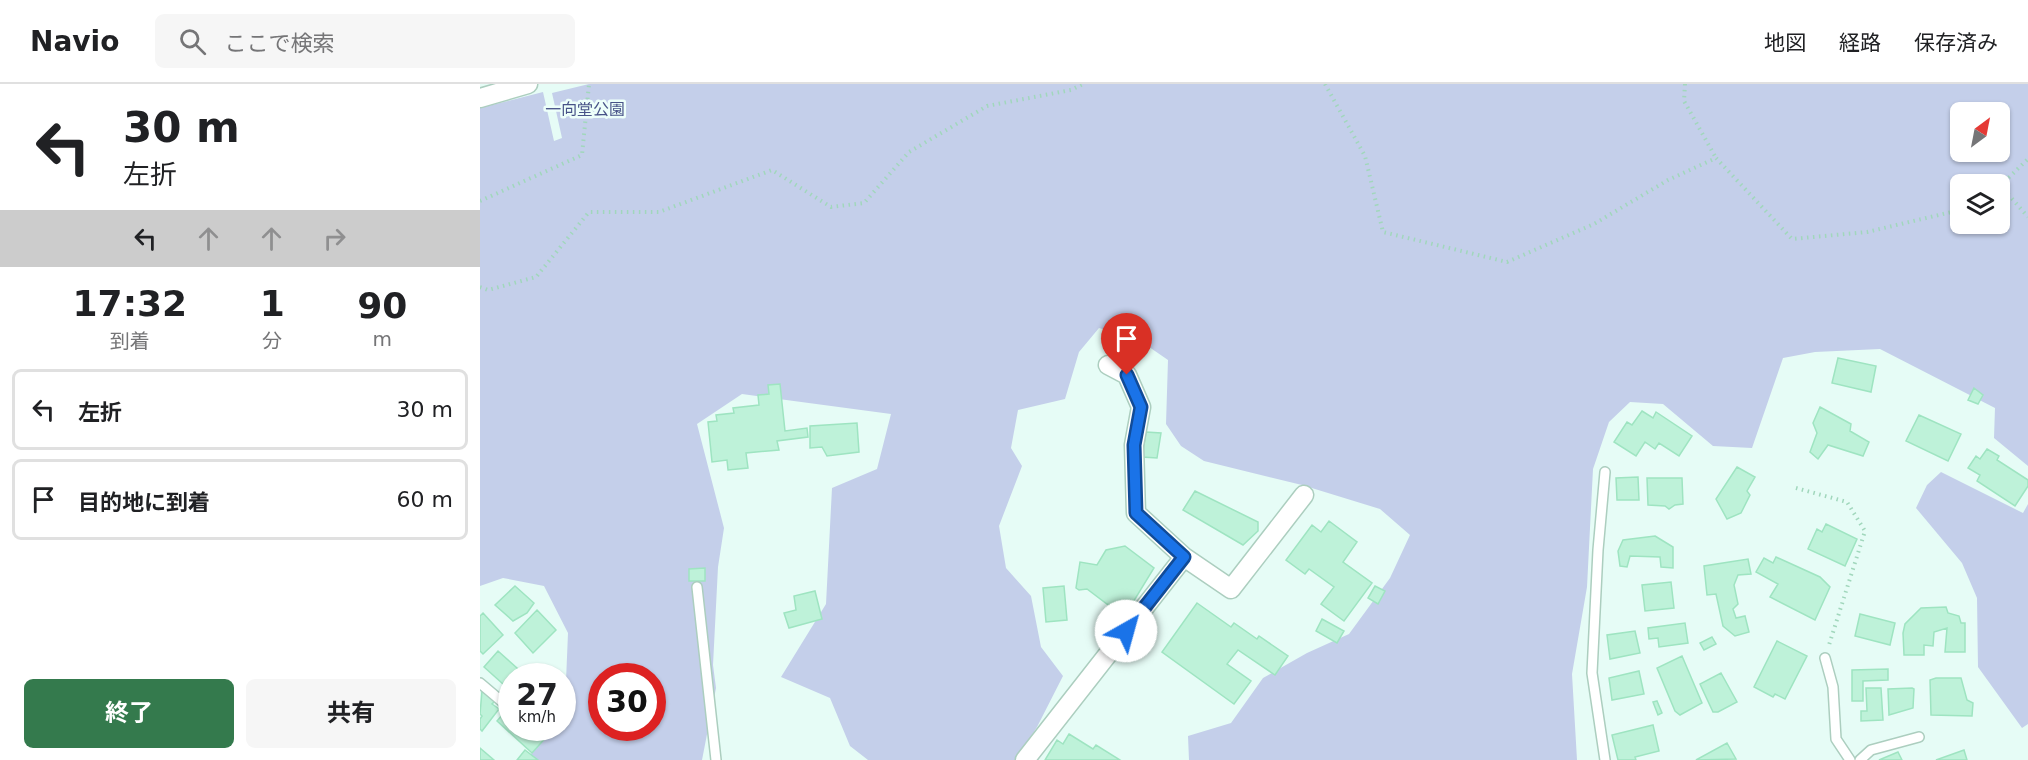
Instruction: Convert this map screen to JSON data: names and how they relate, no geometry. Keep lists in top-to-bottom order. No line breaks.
{"parks":["一向堂公園"],"north":"top right","page":{"header":"Navio","search":"ここで検索","nav":["地図","経路","保存済み"],"turn":["30 m","左折"],"eta":["17:32","到着","1","分","90","m"],"list":[{"name":"左折","value":"30 m"},{"name":"目的地に到着","value":"60 m"}],"speed":"27 km/h","limit":"30","buttons":["終了","共有"]}}
